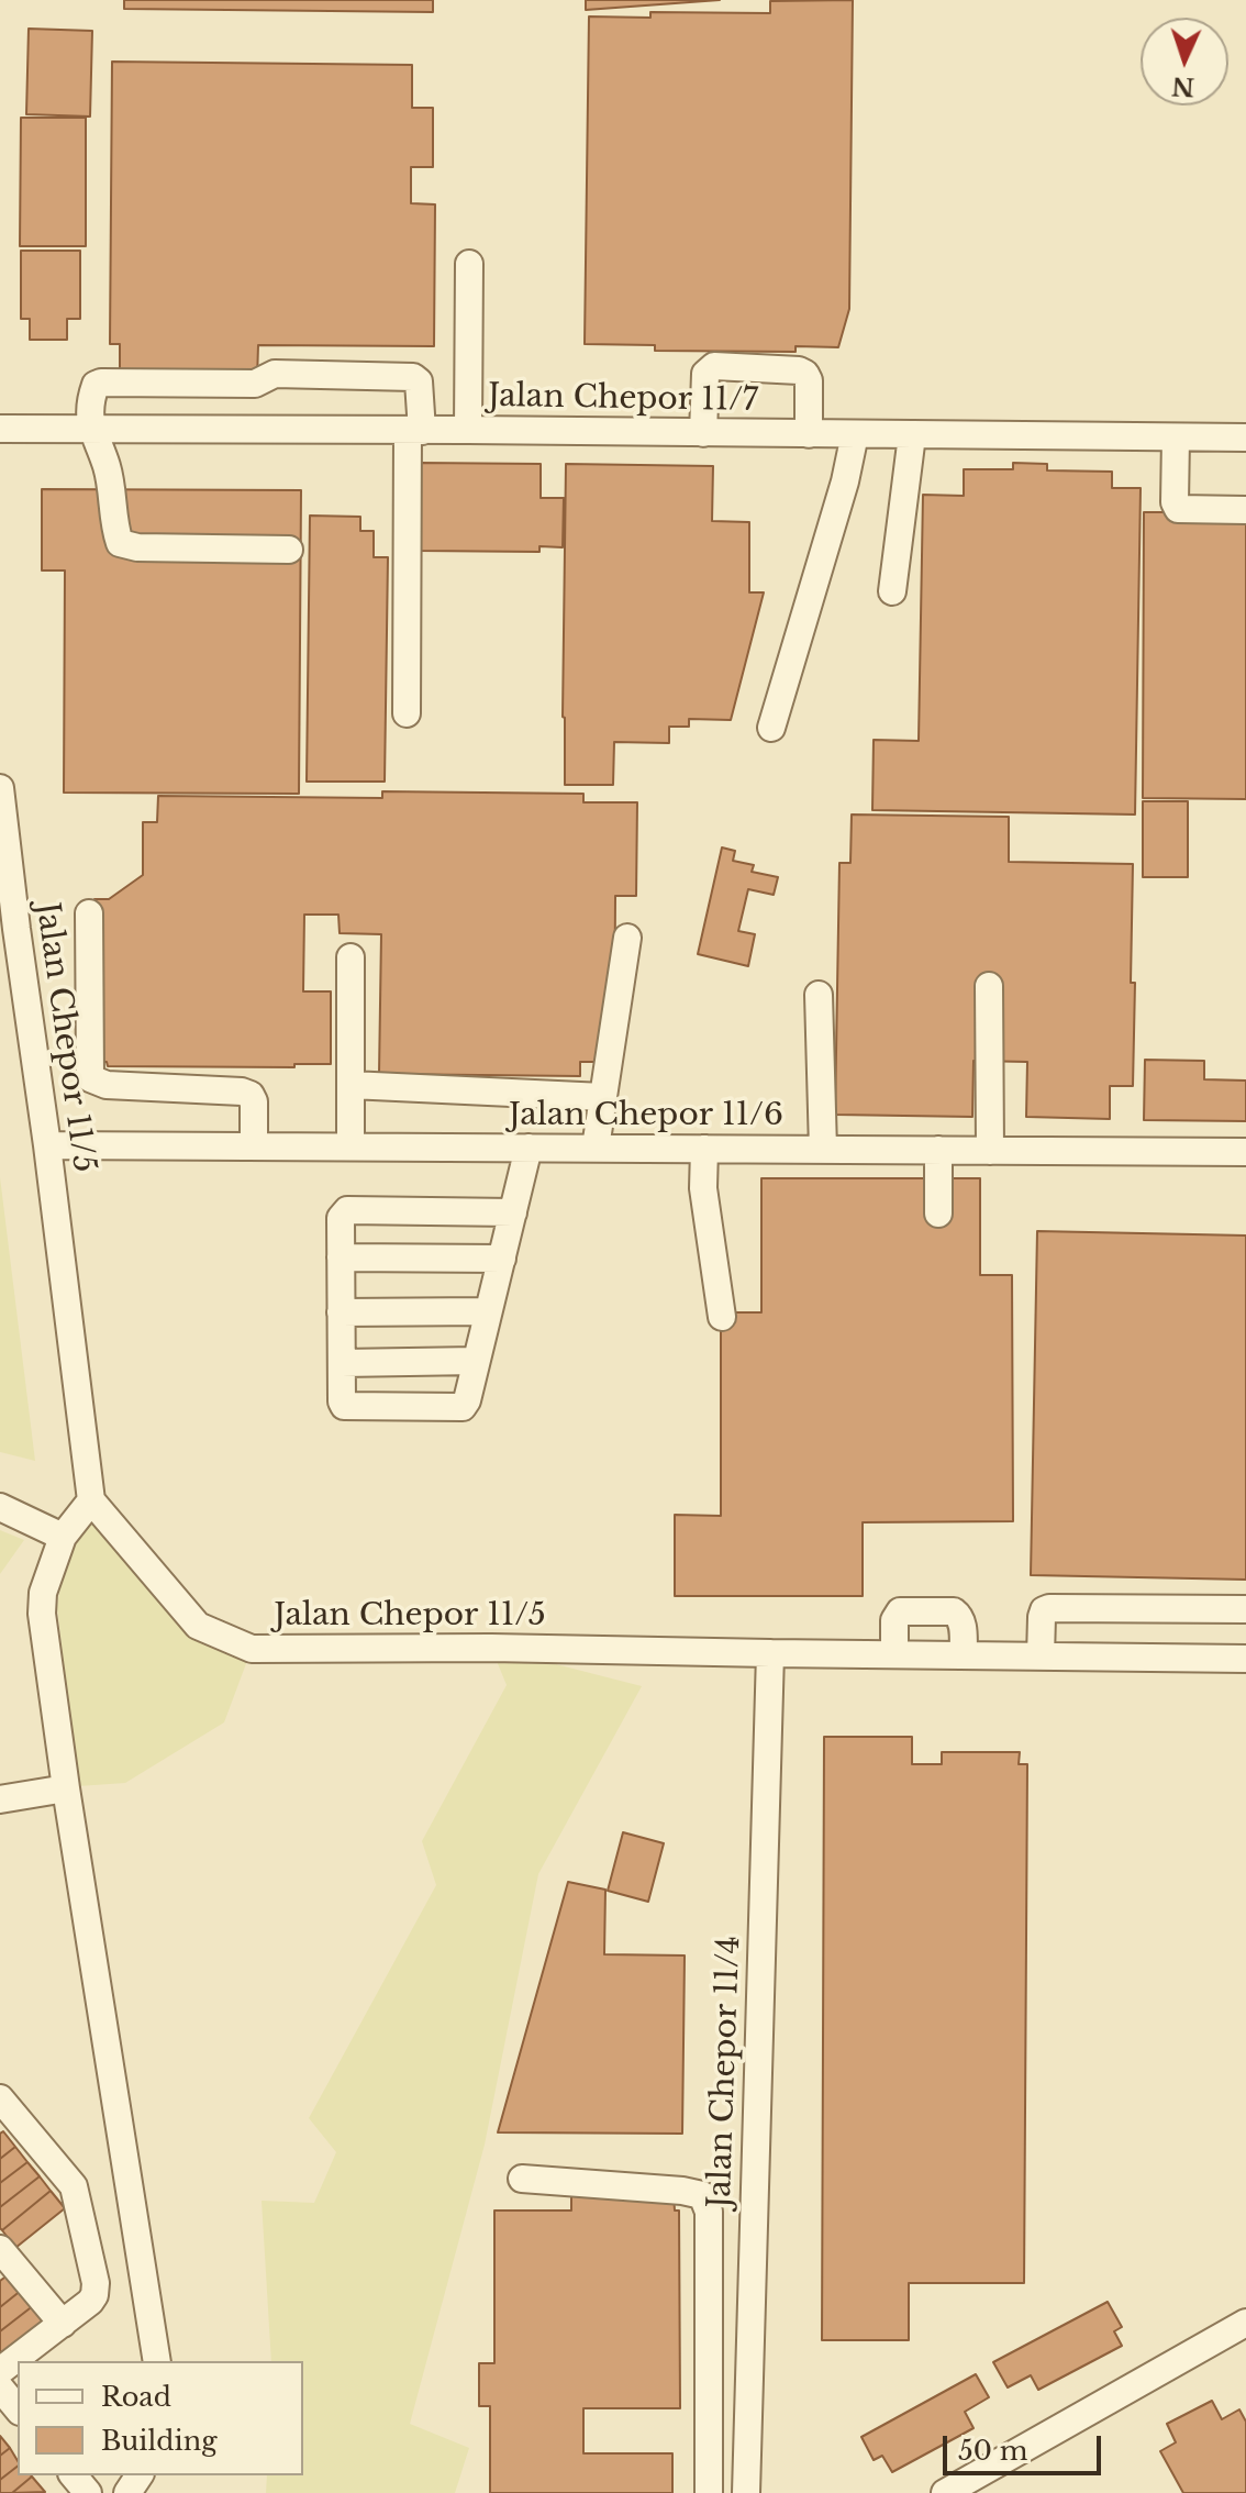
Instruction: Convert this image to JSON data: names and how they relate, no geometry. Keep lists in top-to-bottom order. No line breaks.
{"streets":{"street":["Jalan Chepor 11/7","Jalan Chepor 11/5","Jalan Chepor 11/6","Jalan Chepor 11/4"]},"crossings":[["Jalan Chepor 11/5","Jalan Chepor 11/6"],["Jalan Chepor 11/5","Jalan Chepor 11/4"]],"legend":["Road","Building"],"scale_bar":"50 m","north":"bottom"}
